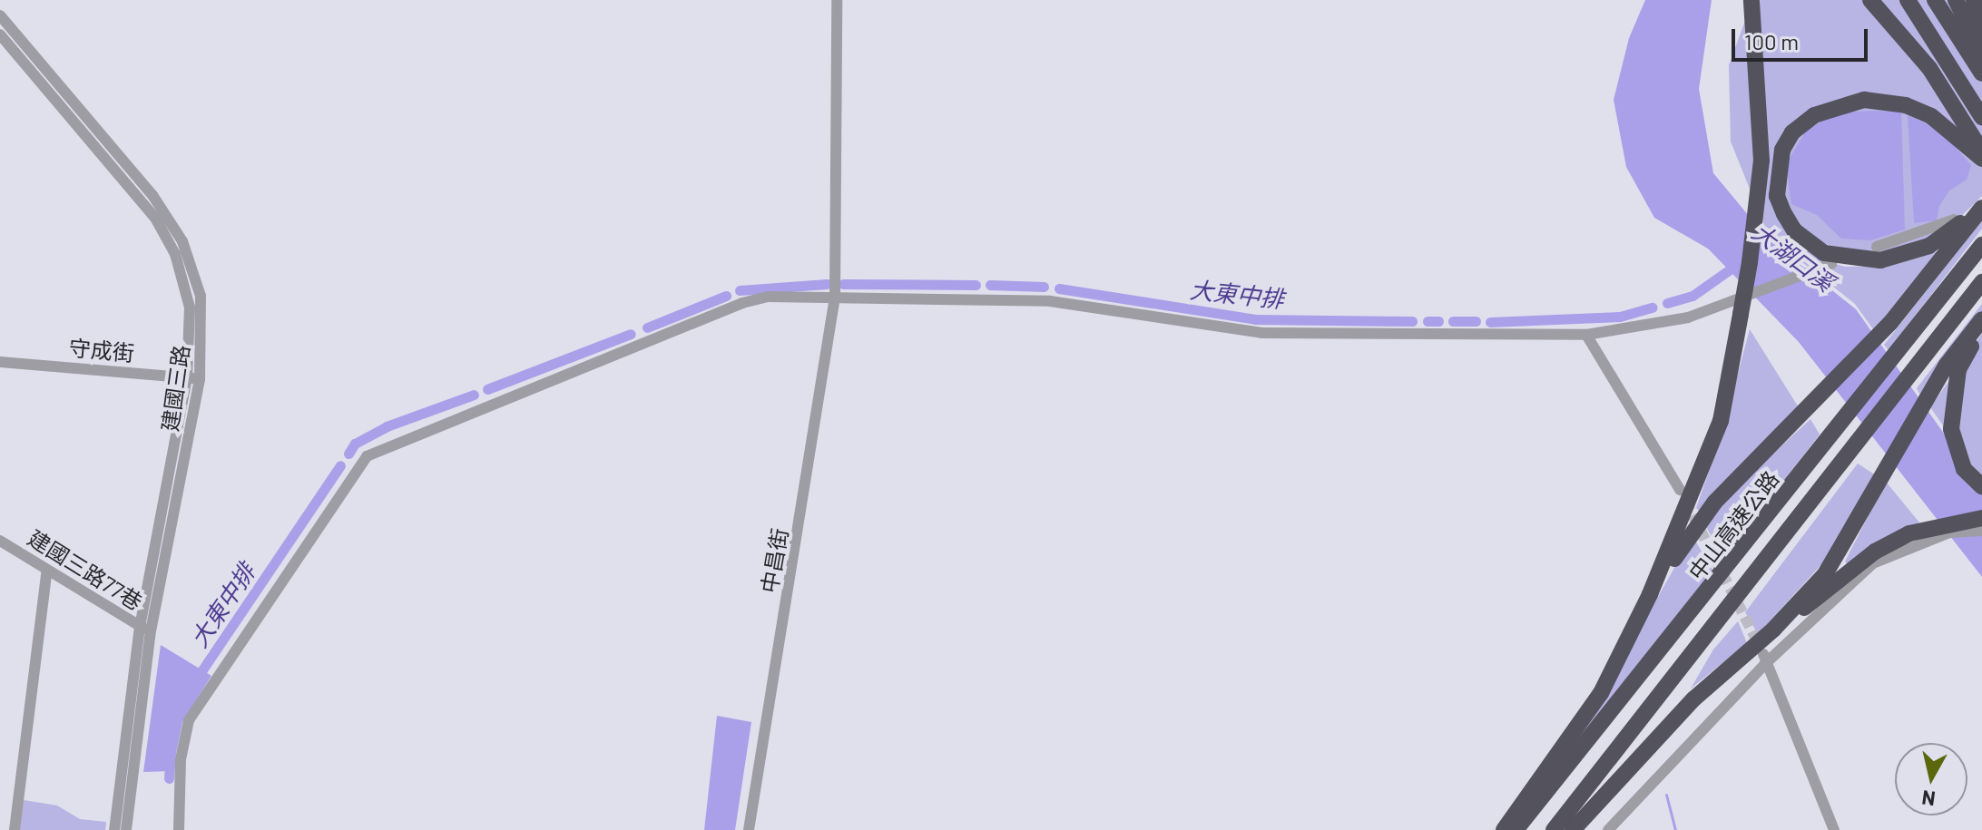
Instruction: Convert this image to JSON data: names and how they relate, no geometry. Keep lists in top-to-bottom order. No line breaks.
{"streets":{"highway":["中山高速公路"],"street":["守成街","建國三路","中昌街","建國三路77巷"]},"crossings":[["守成街","建國三路"],["建國三路","建國三路77巷"]],"water":["大湖口溪","大東中排"],"scale_bar":"100 m","north":"bottom"}
